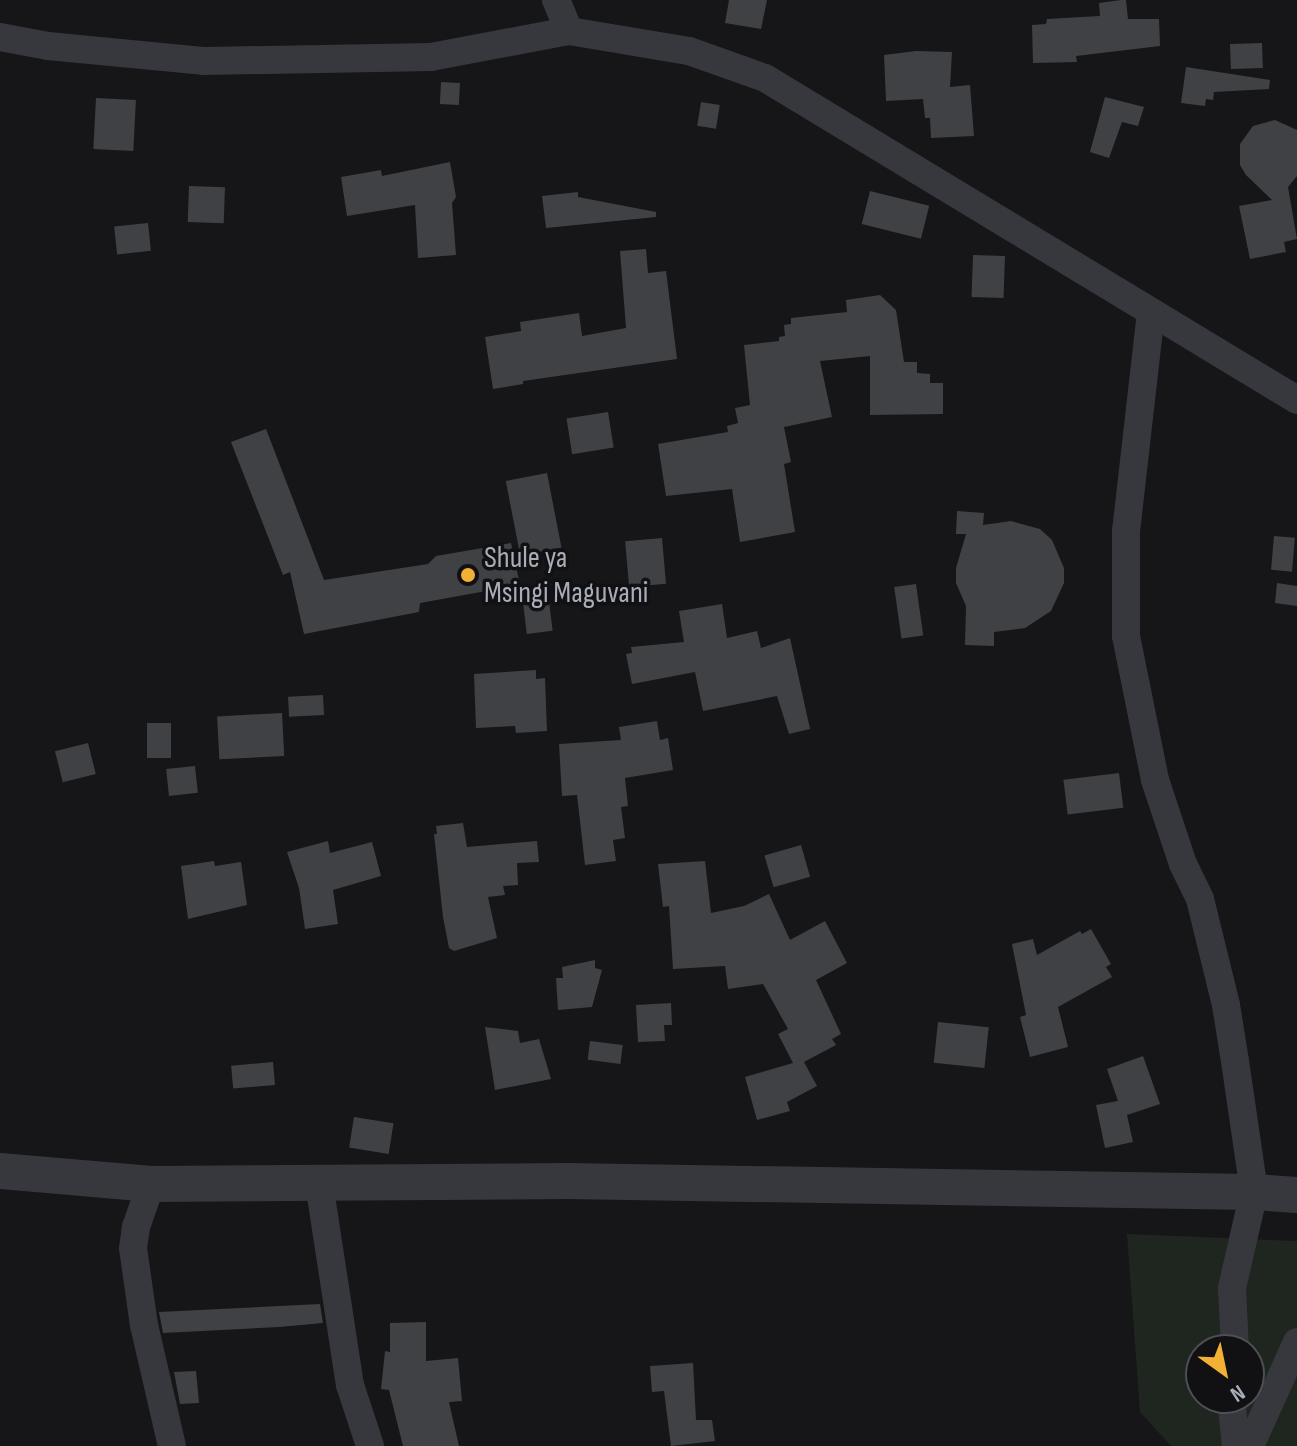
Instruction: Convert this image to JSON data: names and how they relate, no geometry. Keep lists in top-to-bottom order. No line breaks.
{"places":["Shule ya Msingi Maguvani"],"north":"bottom right"}
